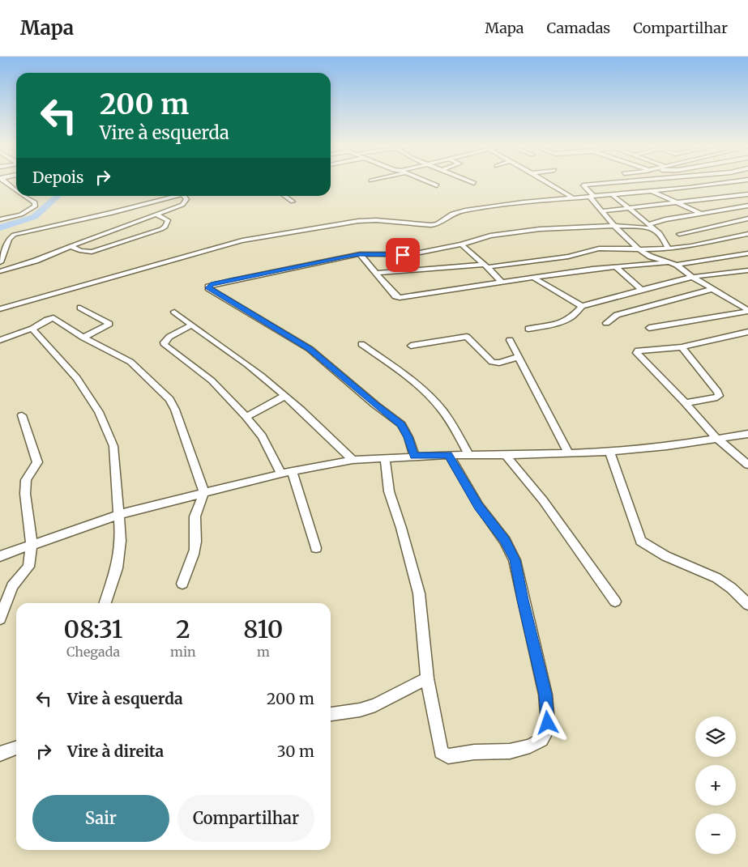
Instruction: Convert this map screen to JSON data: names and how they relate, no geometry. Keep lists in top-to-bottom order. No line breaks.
{"page":{"header":"Mapa","nav":["Mapa","Camadas","Compartilhar"],"turn":["200 m","Vire à esquerda"],"then":"Depois","eta":["08:31","Chegada","2","min","810","m"],"list":[{"name":"Vire à esquerda","value":"200 m"},{"name":"Vire à direita","value":"30 m"}],"map_buttons":["+","−"],"buttons":["Sair","Compartilhar"]}}
